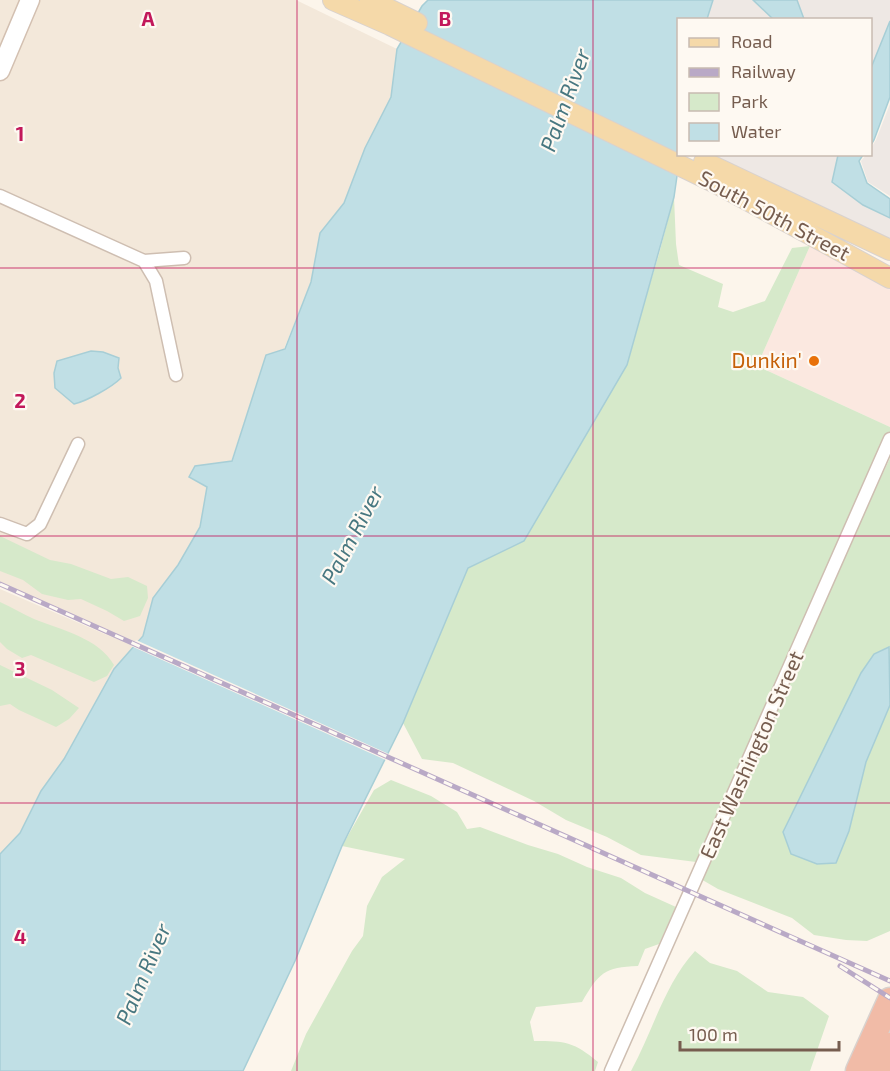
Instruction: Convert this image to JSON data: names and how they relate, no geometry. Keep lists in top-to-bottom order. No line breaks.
{"streets":{"main road":["South 50th Street"],"street":["East Washington Street"]},"water":["Palm River"],"places":["Dunkin'"],"legend":["Road","Railway","Park","Water"],"scale_bar":"100 m","grid":{"columns":["A","B"],"rows":["1","2","3","4"]}}
